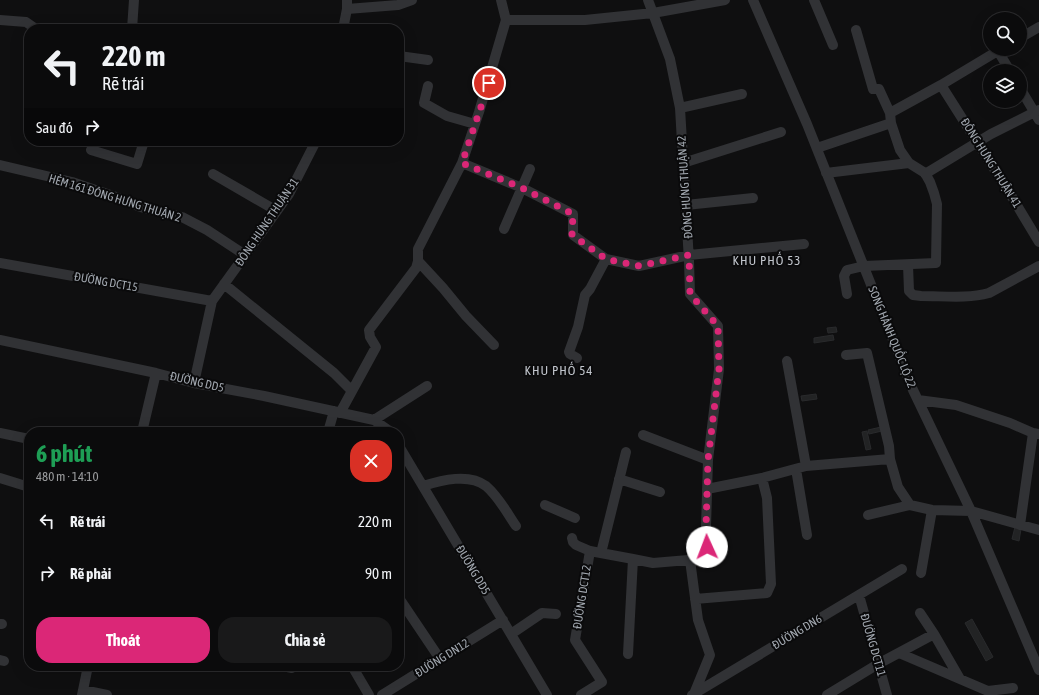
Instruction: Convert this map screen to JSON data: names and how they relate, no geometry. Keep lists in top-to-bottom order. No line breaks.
{"streets":{"street":["ĐÔNG HƯNG THUẬN 41","ĐÔNG HƯNG THUẬN 42","HẺM 161 ĐÔNG HƯNG THUẬN 2","ĐÔNG HƯNG THUẬN 31","ĐƯỜNG DCT15","SONG HÀNH QUỐC LỘ 22","ĐƯỜNG DD5","ĐƯỜNG DCT12","ĐƯỜNG DN6","ĐƯỜNG DCT11","ĐƯỜNG DN12"]},"crossings":[["ĐÔNG HƯNG THUẬN 42","ĐƯỜNG DCT12"],["HẺM 161 ĐÔNG HƯNG THUẬN 2","ĐÔNG HƯNG THUẬN 31"],["ĐÔNG HƯNG THUẬN 31","ĐƯỜNG DCT15"],["ĐƯỜNG DD5","ĐƯỜNG DN12"],["ĐƯỜNG DN6","ĐƯỜNG DCT11"]],"districts":["KHU PHỐ 53","KHU PHỐ 54"],"page":{"turn":["220 m","Rẽ trái"],"then":"Sau đó","heading":["6 phút","480 m · 14:10"],"list":[{"name":"Rẽ trái","value":"220 m"},{"name":"Rẽ phải","value":"90 m"}],"buttons":["Thoát","Chia sẻ"]}}
